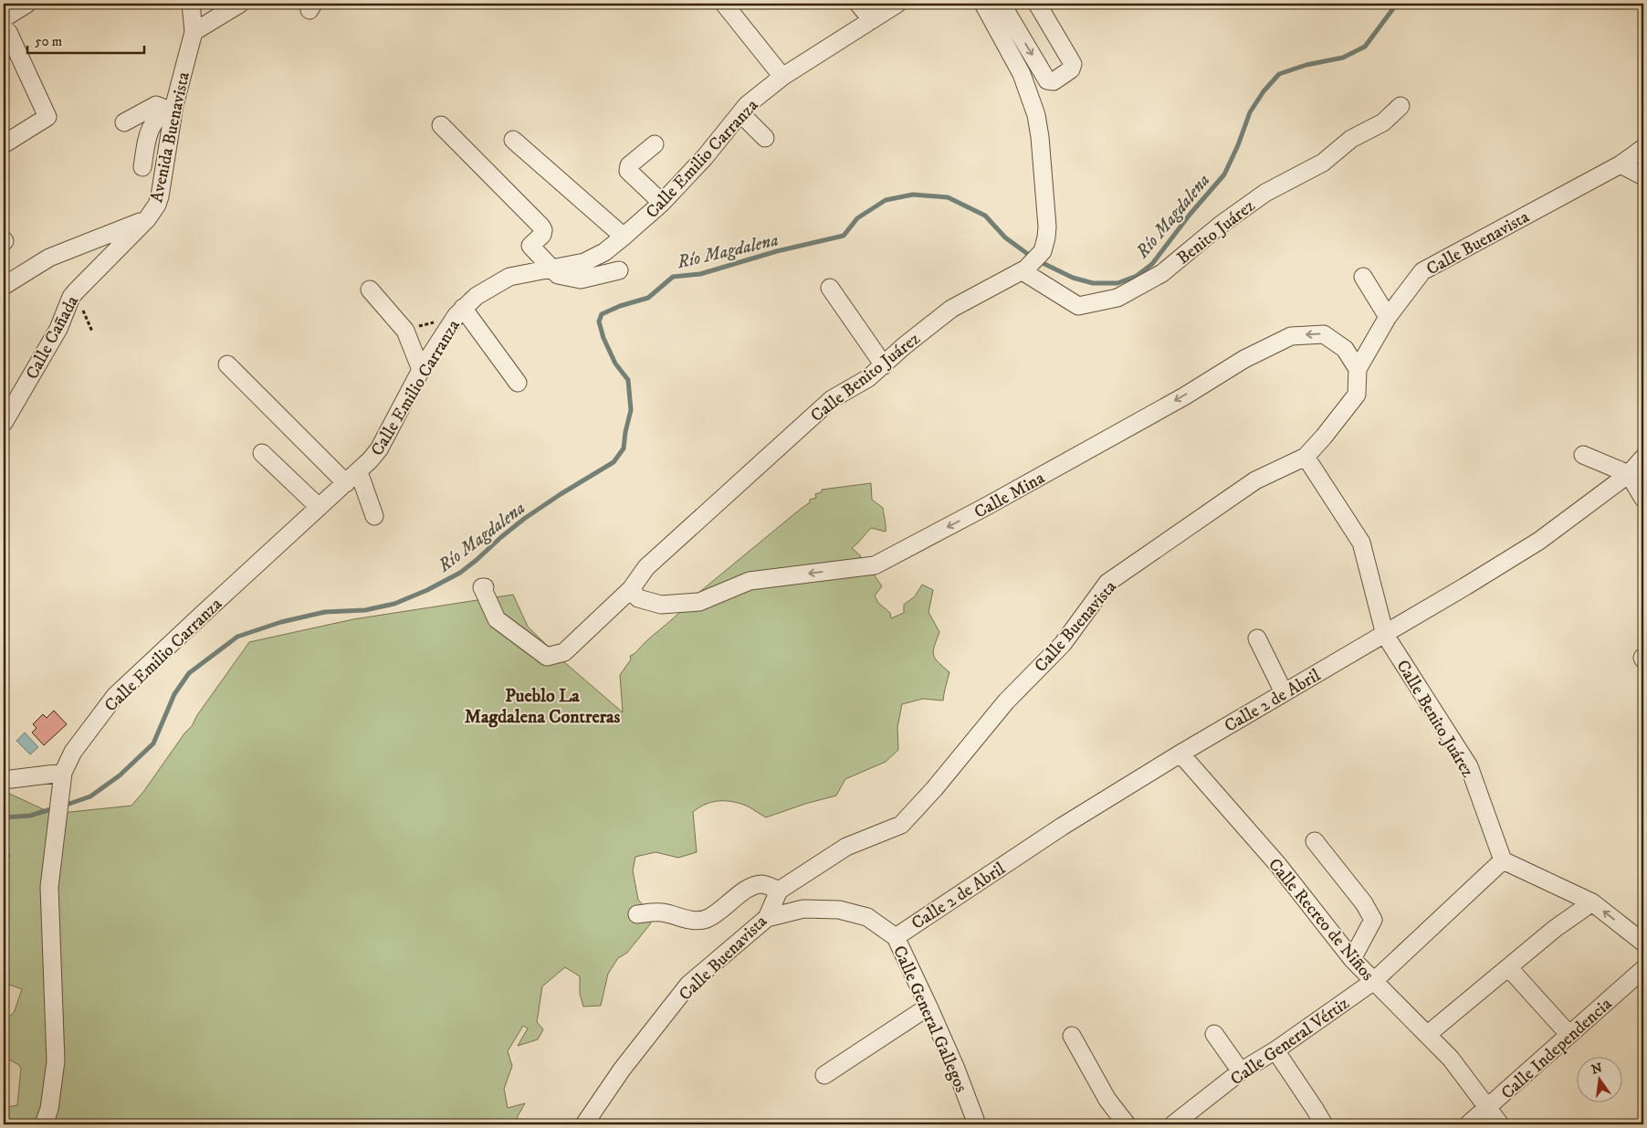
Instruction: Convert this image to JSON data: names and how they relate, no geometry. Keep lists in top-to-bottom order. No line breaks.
{"streets":{"street":["Avenida Buenavista","Calle Emilio Carranza","Benito Juárez","Calle Buenavista","Calle Cañada","Calle Benito Juárez","Calle Mina","Calle 2 de Abril","Calle Recreo de Niños","Calle General Gallegos","Calle General Vértiz","Calle Independencia"]},"crossings":[["Avenida Buenavista","Calle Cañada"],["Benito Juárez","Calle Benito Juárez"],["Calle Buenavista","Calle Benito Juárez"],["Calle Buenavista","Calle Mina"],["Calle Buenavista","Calle General Gallegos"],["Calle Benito Juárez","Calle Mina"],["Calle Benito Juárez","Calle 2 de Abril"],["Calle Benito Juárez","Calle General Vértiz"],["Calle 2 de Abril","Calle Recreo de Niños"],["Calle 2 de Abril","Calle General Gallegos"],["Calle Recreo de Niños","Calle General Vértiz"],["Calle Recreo de Niños","Calle Independencia"]],"one_way":["Calle Mina"],"districts":["Pueblo La Magdalena Contreras"],"water":["Río Magdalena"],"scale_bar":"50 m","north":"top"}
